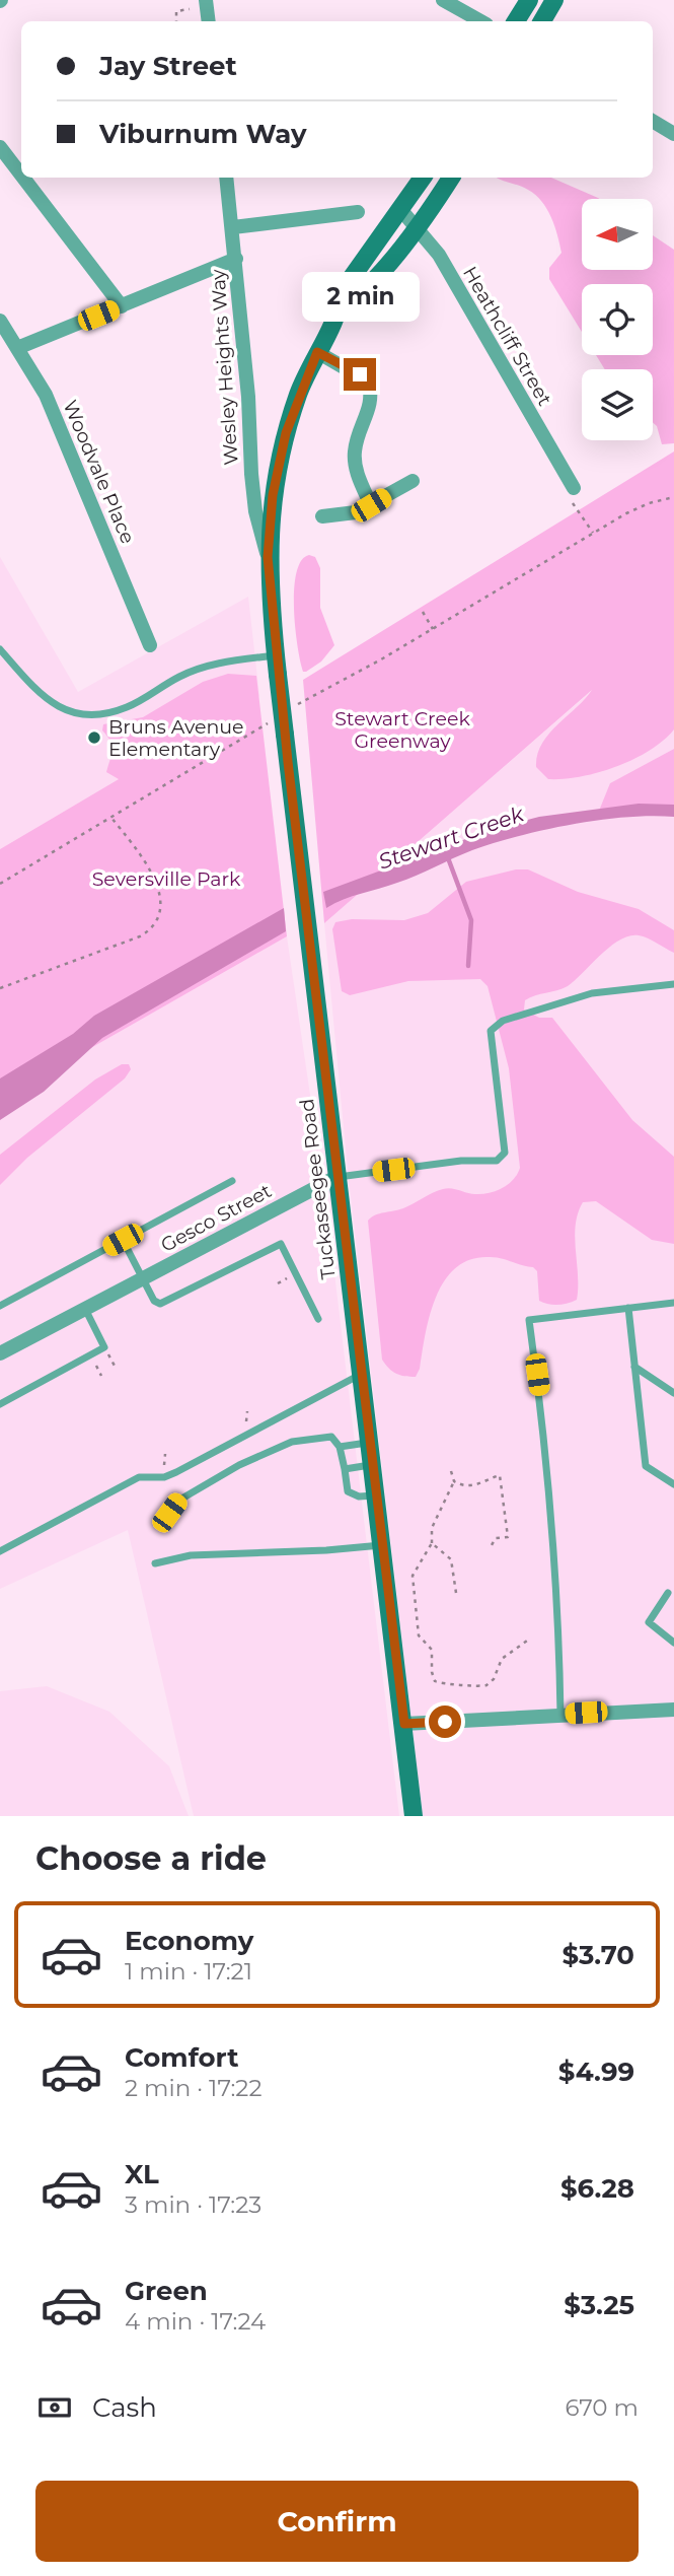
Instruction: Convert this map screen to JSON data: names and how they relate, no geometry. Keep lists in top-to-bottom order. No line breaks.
{"streets":{"main road":["Tuckaseegee Road"],"street":["Heathcliff Street","Wesley Heights Way","Woodvale Place","Gesco Street"]},"crossings":[["Heathcliff Street","Tuckaseegee Road"],["Wesley Heights Way","Tuckaseegee Road"],["Tuckaseegee Road","Gesco Street"]],"water":["Stewart Creek"],"parks":["Stewart Creek Greenway","Seversville Park"],"places":["Bruns Avenue Elementary"],"north":"left","page":{"banner":["Jay Street","Viburnum Way"],"bubble":"2 min","heading":"Choose a ride","list":[{"name":"Economy","note":"1 min · 17:21","value":"$3.70"},{"name":"Comfort","note":"2 min · 17:22","value":"$4.99"},{"name":"XL","note":"3 min · 17:23","value":"$6.28"},{"name":"Green","note":"4 min · 17:24","value":"$3.25"}],"pay":["Cash","670 m"],"buttons":"Confirm"}}
